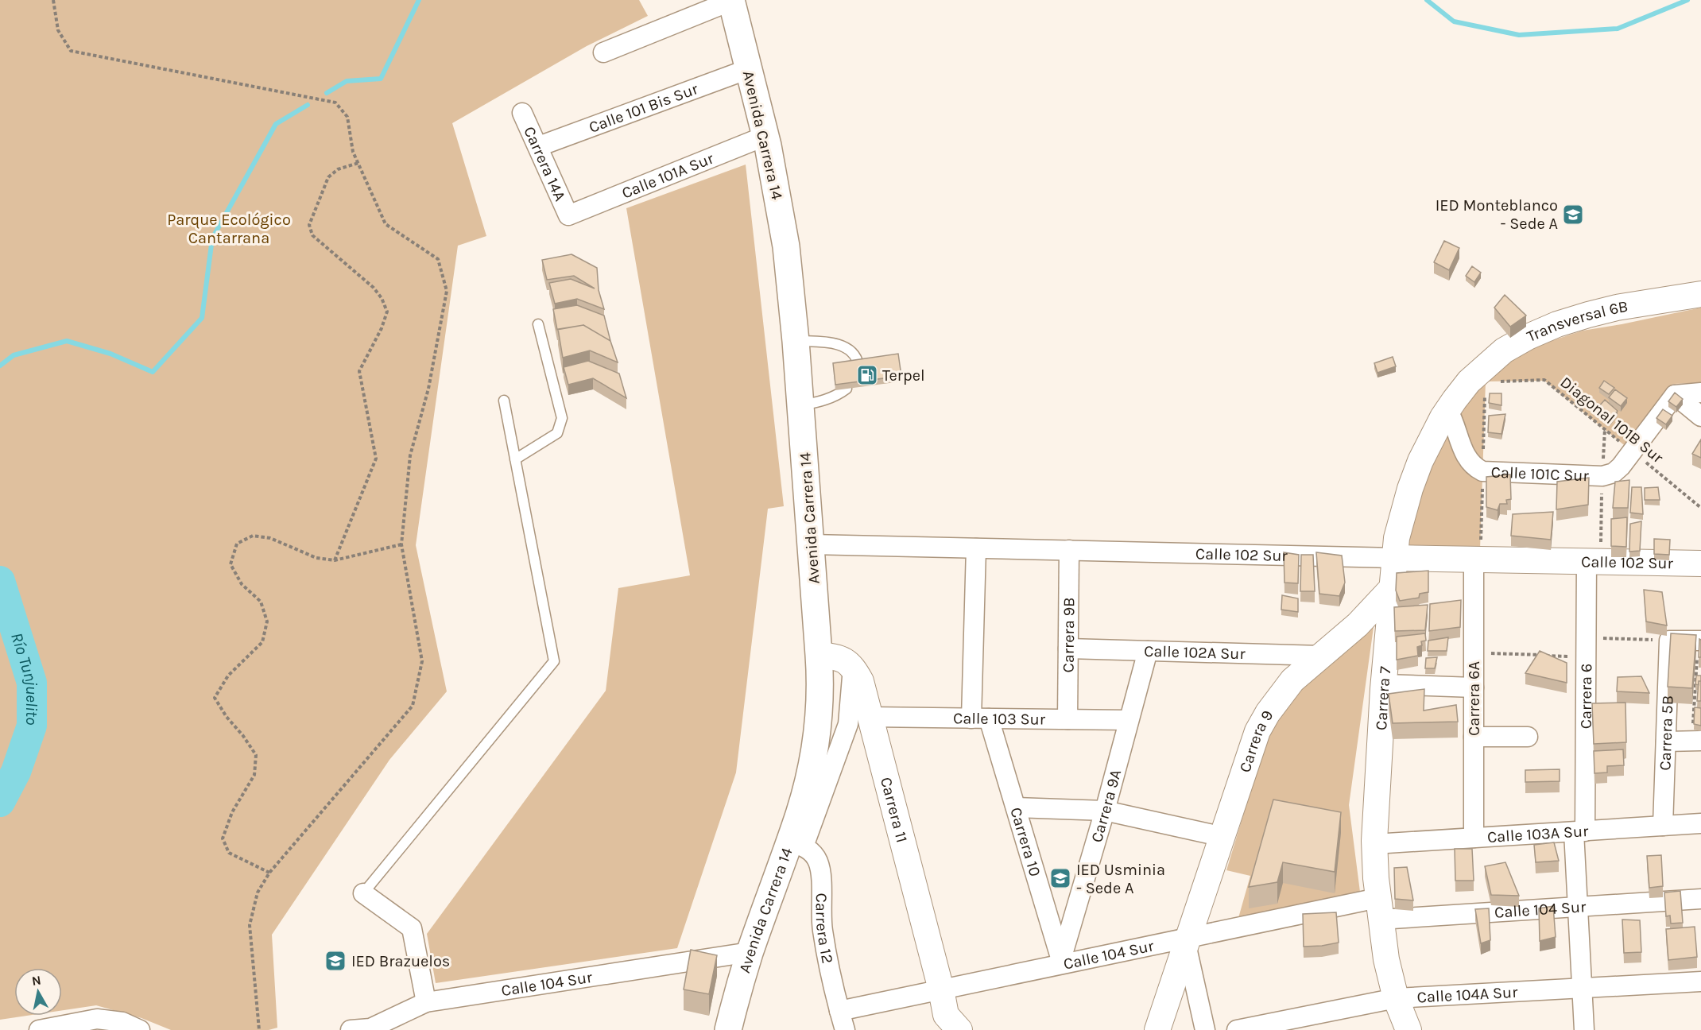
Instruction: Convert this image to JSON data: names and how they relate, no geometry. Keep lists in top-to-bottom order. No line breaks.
{"streets":{"main road":["Avenida Carrera 14"],"street":["Calle 101 Bis Sur","Carrera 14A","Calle 101A Sur","Transversal 6B","Calle 101C Sur","Calle 102 Sur","Carrera 9B","Calle 102A Sur","Carrera 6","Carrera 7","Carrera 6A","Calle 103 Sur","Carrera 5B","Carrera 9","Carrera 9A","Carrera 11","Calle 103A Sur","Carrera 10","Calle 104 Sur","Carrera 12","Calle 104A Sur"],"path":["Diagonal 101B Sur"]},"crossings":[["Calle 101 Bis Sur","Avenida Carrera 14"],["Calle 101 Bis Sur","Carrera 14A"],["Avenida Carrera 14","Calle 101A Sur"],["Avenida Carrera 14","Calle 102 Sur"],["Avenida Carrera 14","Calle 104 Sur"],["Avenida Carrera 14","Carrera 12"],["Carrera 14A","Calle 101A Sur"],["Transversal 6B","Diagonal 101B Sur"],["Transversal 6B","Carrera 7"],["Diagonal 101B Sur","Calle 101C Sur"],["Diagonal 101B Sur","Carrera 7"],["Calle 101C Sur","Carrera 7"],["Calle 102 Sur","Carrera 9B"],["Calle 102 Sur","Carrera 6"],["Calle 102 Sur","Carrera 7"],["Calle 102 Sur","Carrera 6A"],["Calle 102 Sur","Carrera 10"],["Carrera 9B","Calle 102A Sur"],["Carrera 9B","Calle 103 Sur"],["Calle 102A Sur","Carrera 9"],["Calle 102A Sur","Carrera 9A"],["Carrera 6","Calle 103A Sur"],["Carrera 6","Calle 104 Sur"],["Carrera 6","Calle 104A Sur"],["Carrera 7","Carrera 9"],["Carrera 7","Calle 103A Sur"],["Carrera 7","Calle 104 Sur"],["Carrera 7","Calle 104A Sur"],["Carrera 6A","Calle 103A Sur"],["Calle 103 Sur","Carrera 9A"],["Calle 103 Sur","Carrera 11"],["Calle 103 Sur","Carrera 10"],["Carrera 5B","Calle 103A Sur"],["Carrera 9","Calle 104 Sur"],["Carrera 9A","Carrera 10"],["Carrera 9A","Calle 104 Sur"],["Carrera 11","Calle 104 Sur"],["Carrera 10","Calle 104 Sur"],["Calle 104 Sur","Carrera 12"]],"water":["Río Tunjuelito"],"parks":["Parque Ecológico Cantarrana"],"places":{"school or university":["IED Monteblanco - Sede A","IED Usminia - Sede A","IED Brazuelos"],"fuel station":["Terpel"]},"north":"top"}
